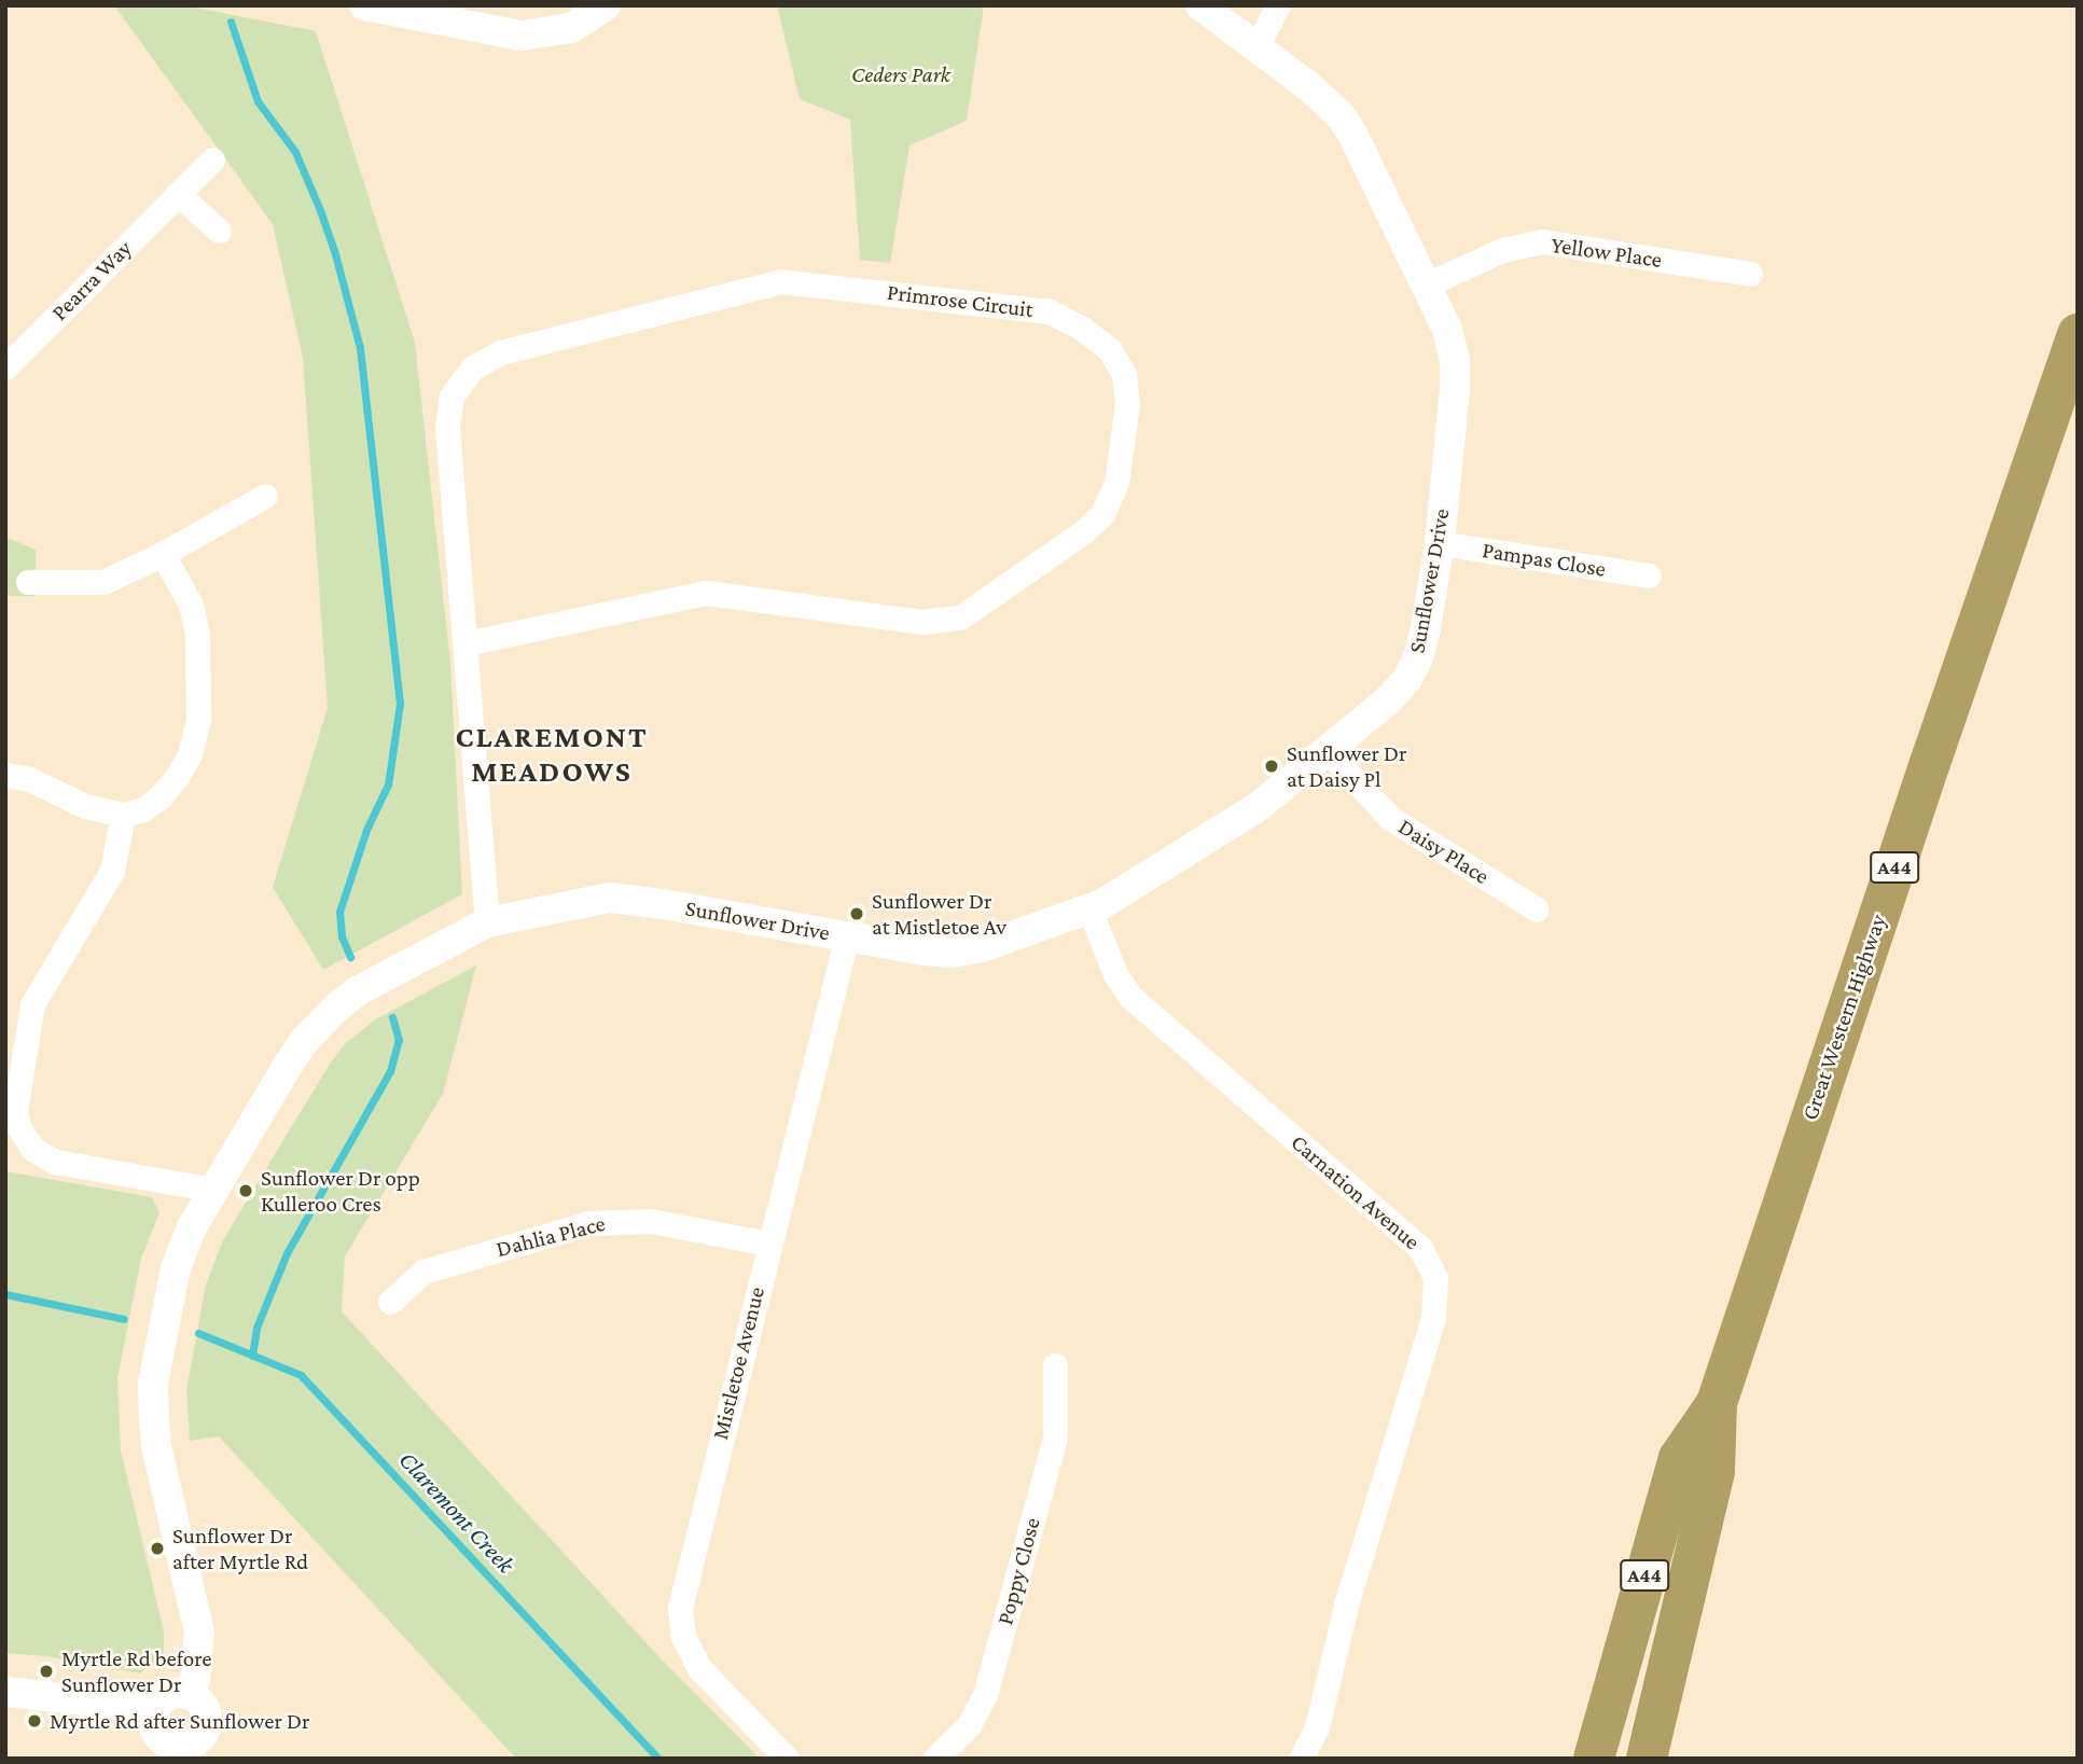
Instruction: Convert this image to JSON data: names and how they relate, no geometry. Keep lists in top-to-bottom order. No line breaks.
{"streets":{"highway":["A44","Great Western Highway"],"street":["Yellow Place","Pearra Way","Primrose Circuit","Pampas Close","Sunflower Drive","Daisy Place","Carnation Avenue","Dahlia Place","Mistletoe Avenue","Poppy Close"]},"crossings":[["Yellow Place","Sunflower Drive"],["Primrose Circuit","Sunflower Drive"],["Pampas Close","Sunflower Drive"],["Sunflower Drive","Daisy Place"],["Sunflower Drive","Carnation Avenue"],["Sunflower Drive","Mistletoe Avenue"],["Dahlia Place","Mistletoe Avenue"]],"districts":["CLAREMONT MEADOWS"],"water":["Claremont Creek"],"parks":["Ceders Park"],"places":["Sunflower Dr at Daisy Pl","Sunflower Dr at Mistletoe Av","Sunflower Dr opp Kulleroo Cres","Sunflower Dr after Myrtle Rd","Myrtle Rd before Sunflower Dr","Myrtle Rd after Sunflower Dr"]}
